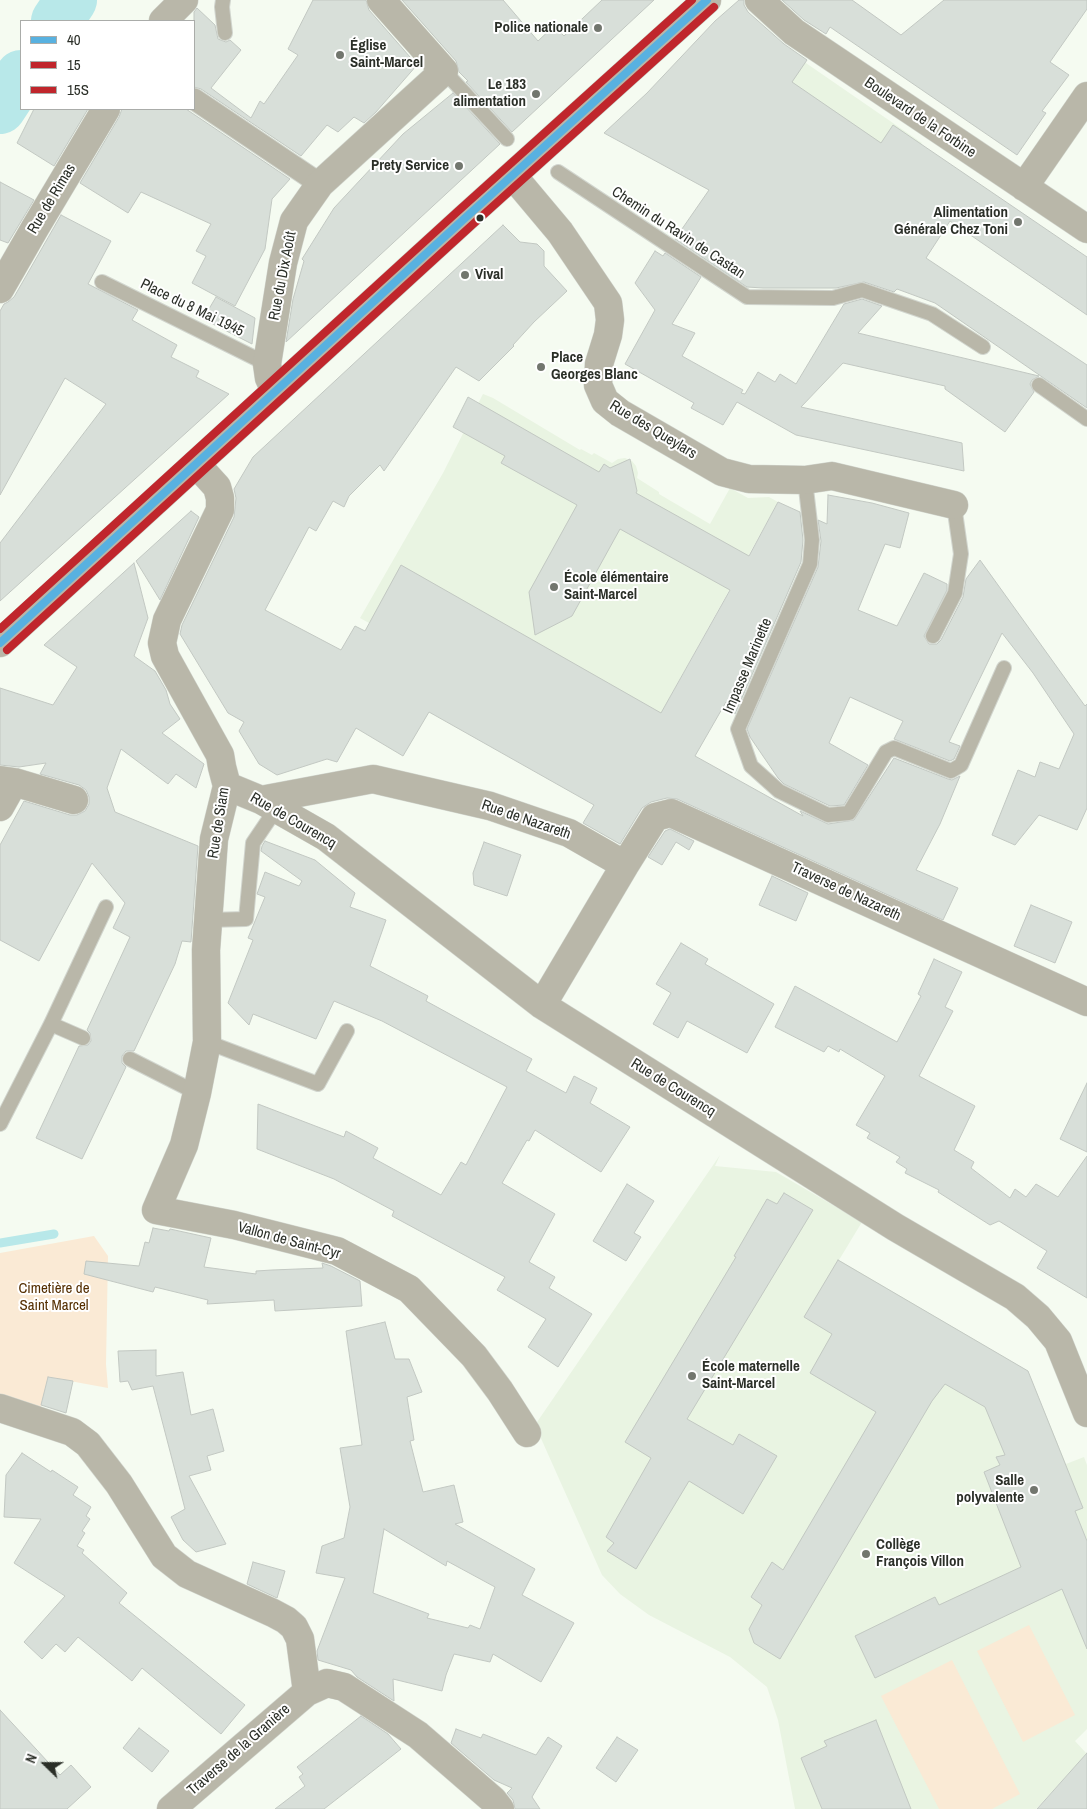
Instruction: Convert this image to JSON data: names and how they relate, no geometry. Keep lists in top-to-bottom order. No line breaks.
{"streets":{"street":["Boulevard de la Forbine","Rue de Rimas","Rue du Dix Août","Rue des Queylars","Rue de Nazareth","Rue de Courencq","Rue de Siam","Traverse de Nazareth","Vallon de Saint-Cyr","Traverse de la Granière"],"lane":["Chemin du Ravin de Castan","Place du 8 Mai 1945","Impasse Marinette"]},"crossings":[["Rue du Dix Août","Place du 8 Mai 1945"],["Rue des Queylars","Impasse Marinette"],["Rue de Nazareth","Rue de Courencq"],["Rue de Nazareth","Traverse de Nazareth"],["Rue de Courencq","Rue de Siam"],["Rue de Siam","Vallon de Saint-Cyr"]],"parks":["Cimetière de Saint Marcel"],"places":["Police nationale","Église Saint-Marcel","Le 183 alimentation","Prety Service","Alimentation Générale Chez Toni","Vival","Place Georges Blanc","École élémentaire Saint-Marcel","École maternelle Saint-Marcel","Salle polyvalente","Collège François Villon"],"lines":["transit line 40","transit line 15S","transit line 15"],"legend":["40","15","15S"],"north":"left"}
